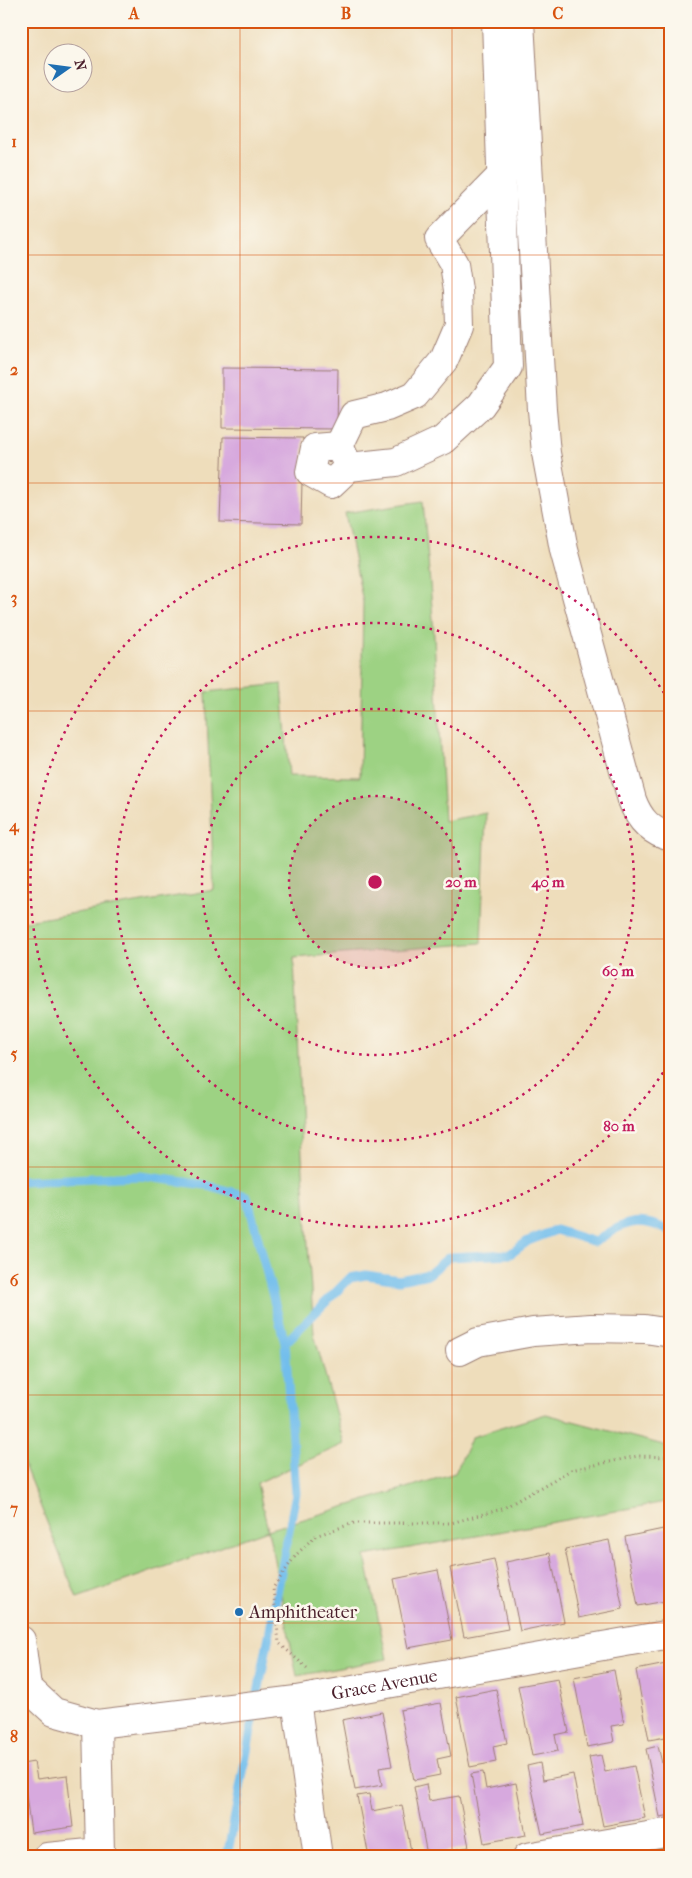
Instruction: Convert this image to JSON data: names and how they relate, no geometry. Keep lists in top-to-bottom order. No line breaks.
{"streets":{"street":["Grace Avenue"]},"places":["Amphitheater"],"north":"right","grid":{"columns":["A","B","C"],"rows":["1","2","3","4","5","6","7","8"]},"rings":["20 m","40 m","60 m","80 m"]}
